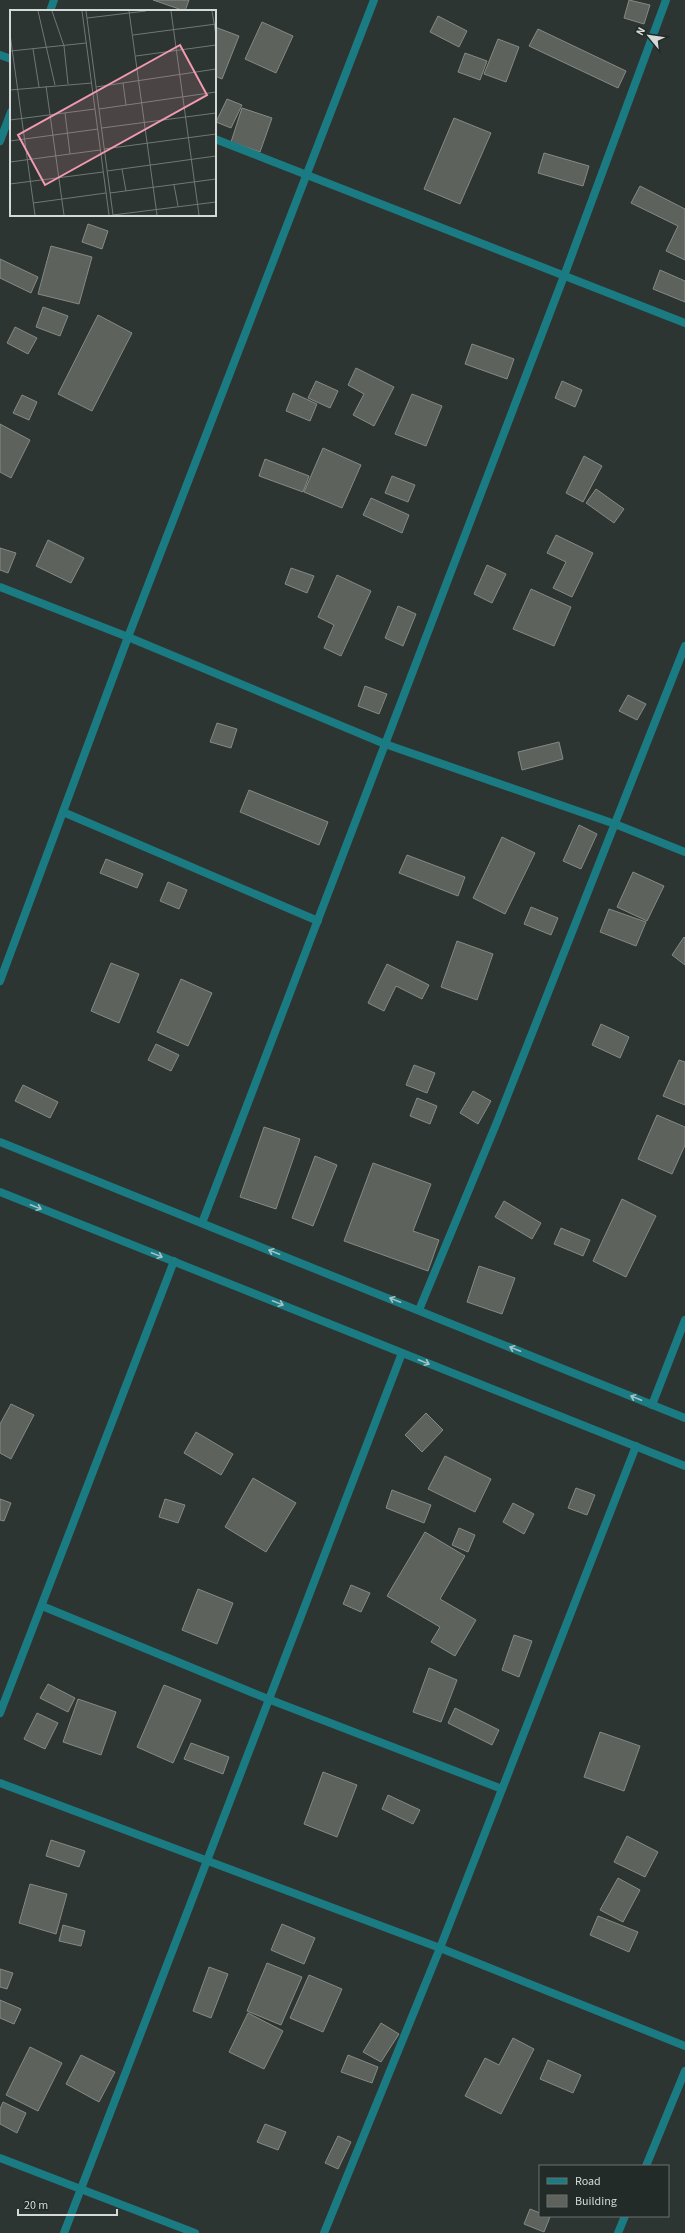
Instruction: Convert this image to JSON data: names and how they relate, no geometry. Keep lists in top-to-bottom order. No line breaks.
{"legend":["Road","Building"],"scale_bar":"20 m","north":"top left"}
